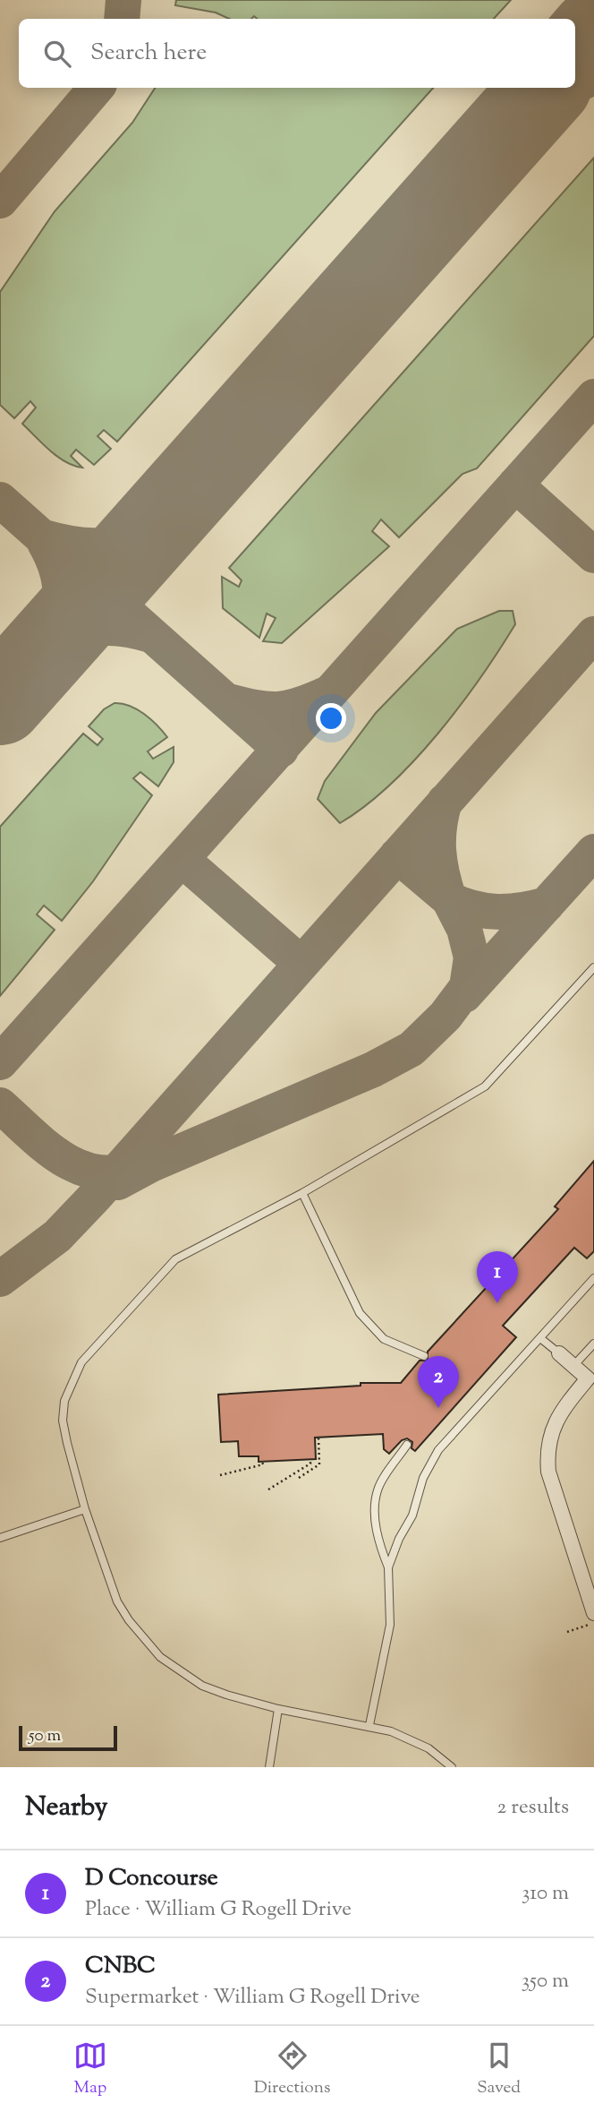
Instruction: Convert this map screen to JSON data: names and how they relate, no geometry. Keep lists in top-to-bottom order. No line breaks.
{"scale_bar":"50 m","page":{"search":"Search here","pins":["1","2"],"scale":"50 m","heading":["Nearby","2 results"],"list":[{"mark":"1","name":"D Concourse","note":"Place · William G Rogell Drive","value":"310 m"},{"mark":"2","name":"CNBC","note":"Supermarket · William G Rogell Drive","value":"350 m"}],"nav":["Map","Directions","Saved"]}}
